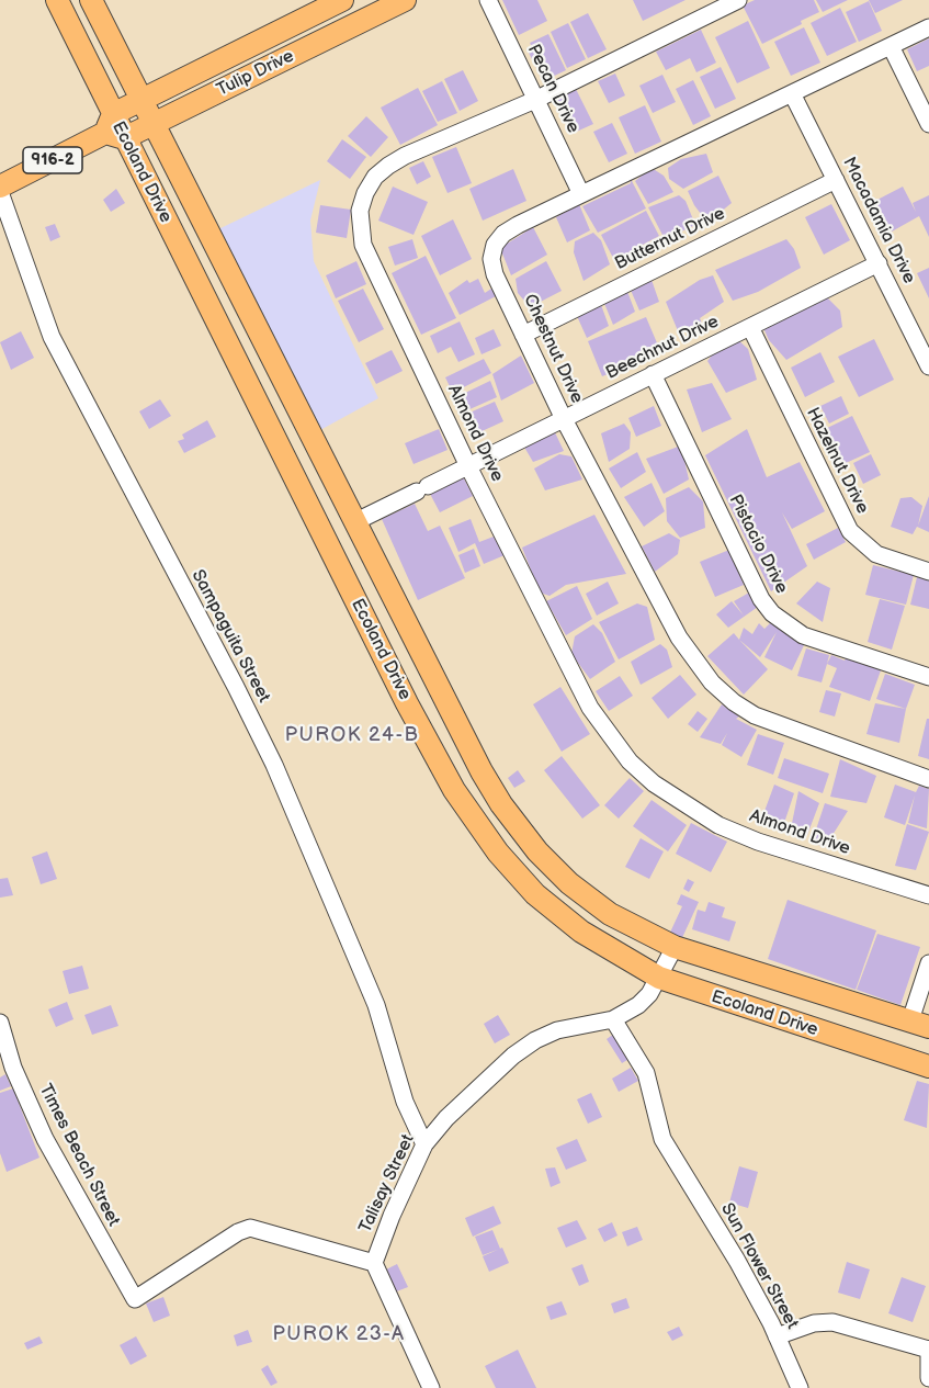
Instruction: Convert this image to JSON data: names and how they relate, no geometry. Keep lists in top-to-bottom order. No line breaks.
{"streets":{"main road":["Tulip Drive","916-2","Ecoland Drive"],"street":["Pecan Drive","Macadamia Drive","Butternut Drive","Beechnut Drive","Chestnut Drive","Almond Drive","Hazelnut Drive","Pistacio Drive","Sampaguita Street","Times Beach Street","Talisay Street","Sun Flower Street"]},"crossings":[["Tulip Drive","Ecoland Drive"],["Pecan Drive","Chestnut Drive"],["Pecan Drive","Almond Drive"],["Ecoland Drive","Beechnut Drive"],["Ecoland Drive","Talisay Street"],["Macadamia Drive","Butternut Drive"],["Macadamia Drive","Beechnut Drive"],["Macadamia Drive","Chestnut Drive"],["Butternut Drive","Chestnut Drive"],["Beechnut Drive","Chestnut Drive"],["Beechnut Drive","Almond Drive"],["Beechnut Drive","Hazelnut Drive"],["Beechnut Drive","Pistacio Drive"],["Sampaguita Street","Talisay Street"],["Times Beach Street","Talisay Street"],["Talisay Street","Sun Flower Street"]],"districts":["PUROK 24-B","PUROK 23-A"]}
